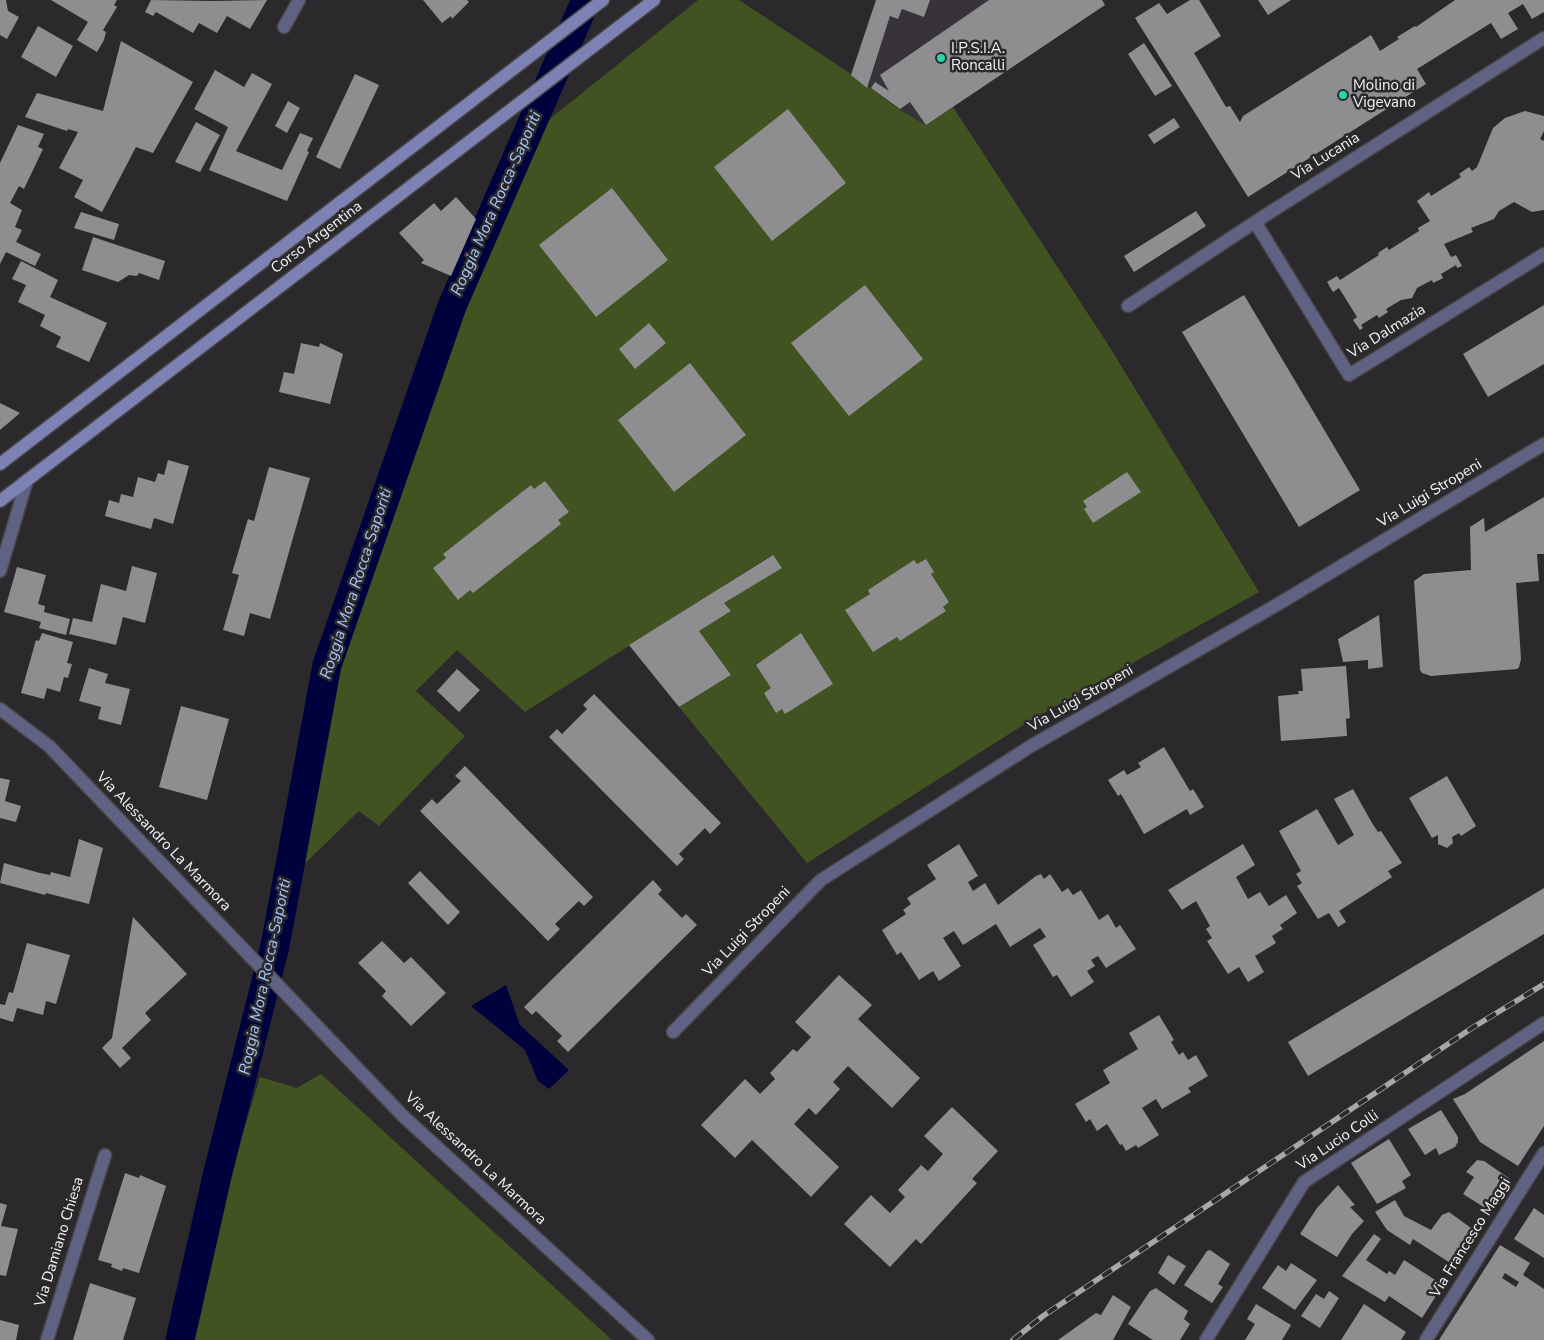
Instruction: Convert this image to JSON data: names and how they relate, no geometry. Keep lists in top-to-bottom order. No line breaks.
{"streets":{"main road":["Corso Argentina"],"street":["Via Lucania","Via Dalmazia","Via Luigi Stropeni","Via Alessandro La Marmora","Via Lucio Colli","Via Francesco Maggi","Via Damiano Chiesa"]},"crossings":[["Via Lucania","Via Dalmazia"]],"water":["Roggia Mora Rocca-Saporiti"],"places":["I.P.S.I.A. Roncalli","Molino di Vigevano"]}
